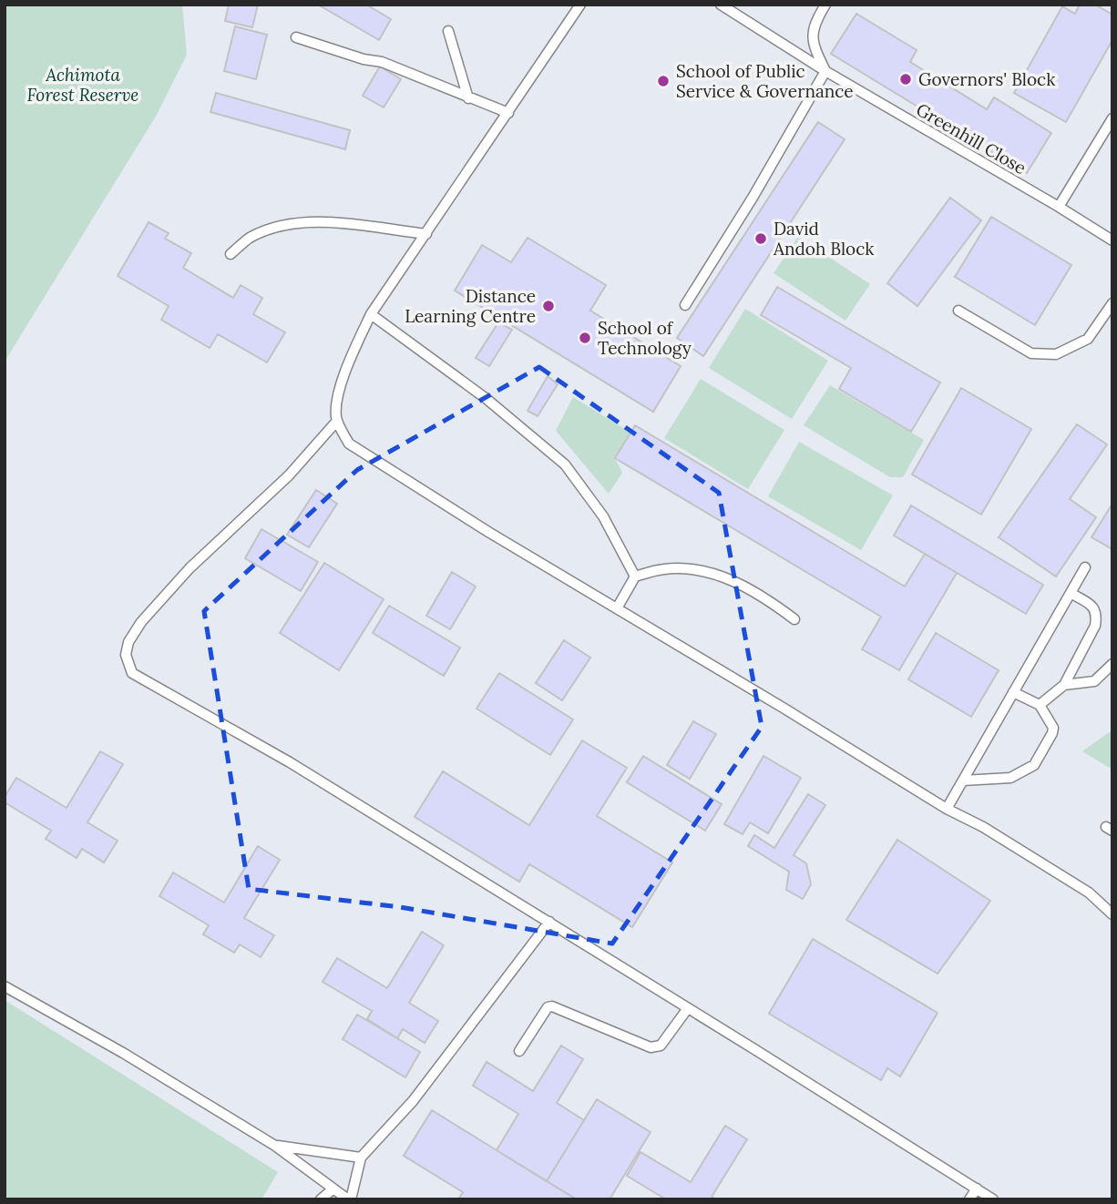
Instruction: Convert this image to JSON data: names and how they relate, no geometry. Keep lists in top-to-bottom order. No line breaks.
{"streets":{"lane":["Greenhill Close"]},"parks":["Achimota Forest Reserve"],"places":["Governors' Block","School of Public Service & Governance","David Andoh Block","Distance Learning Centre","School of Technology"]}
